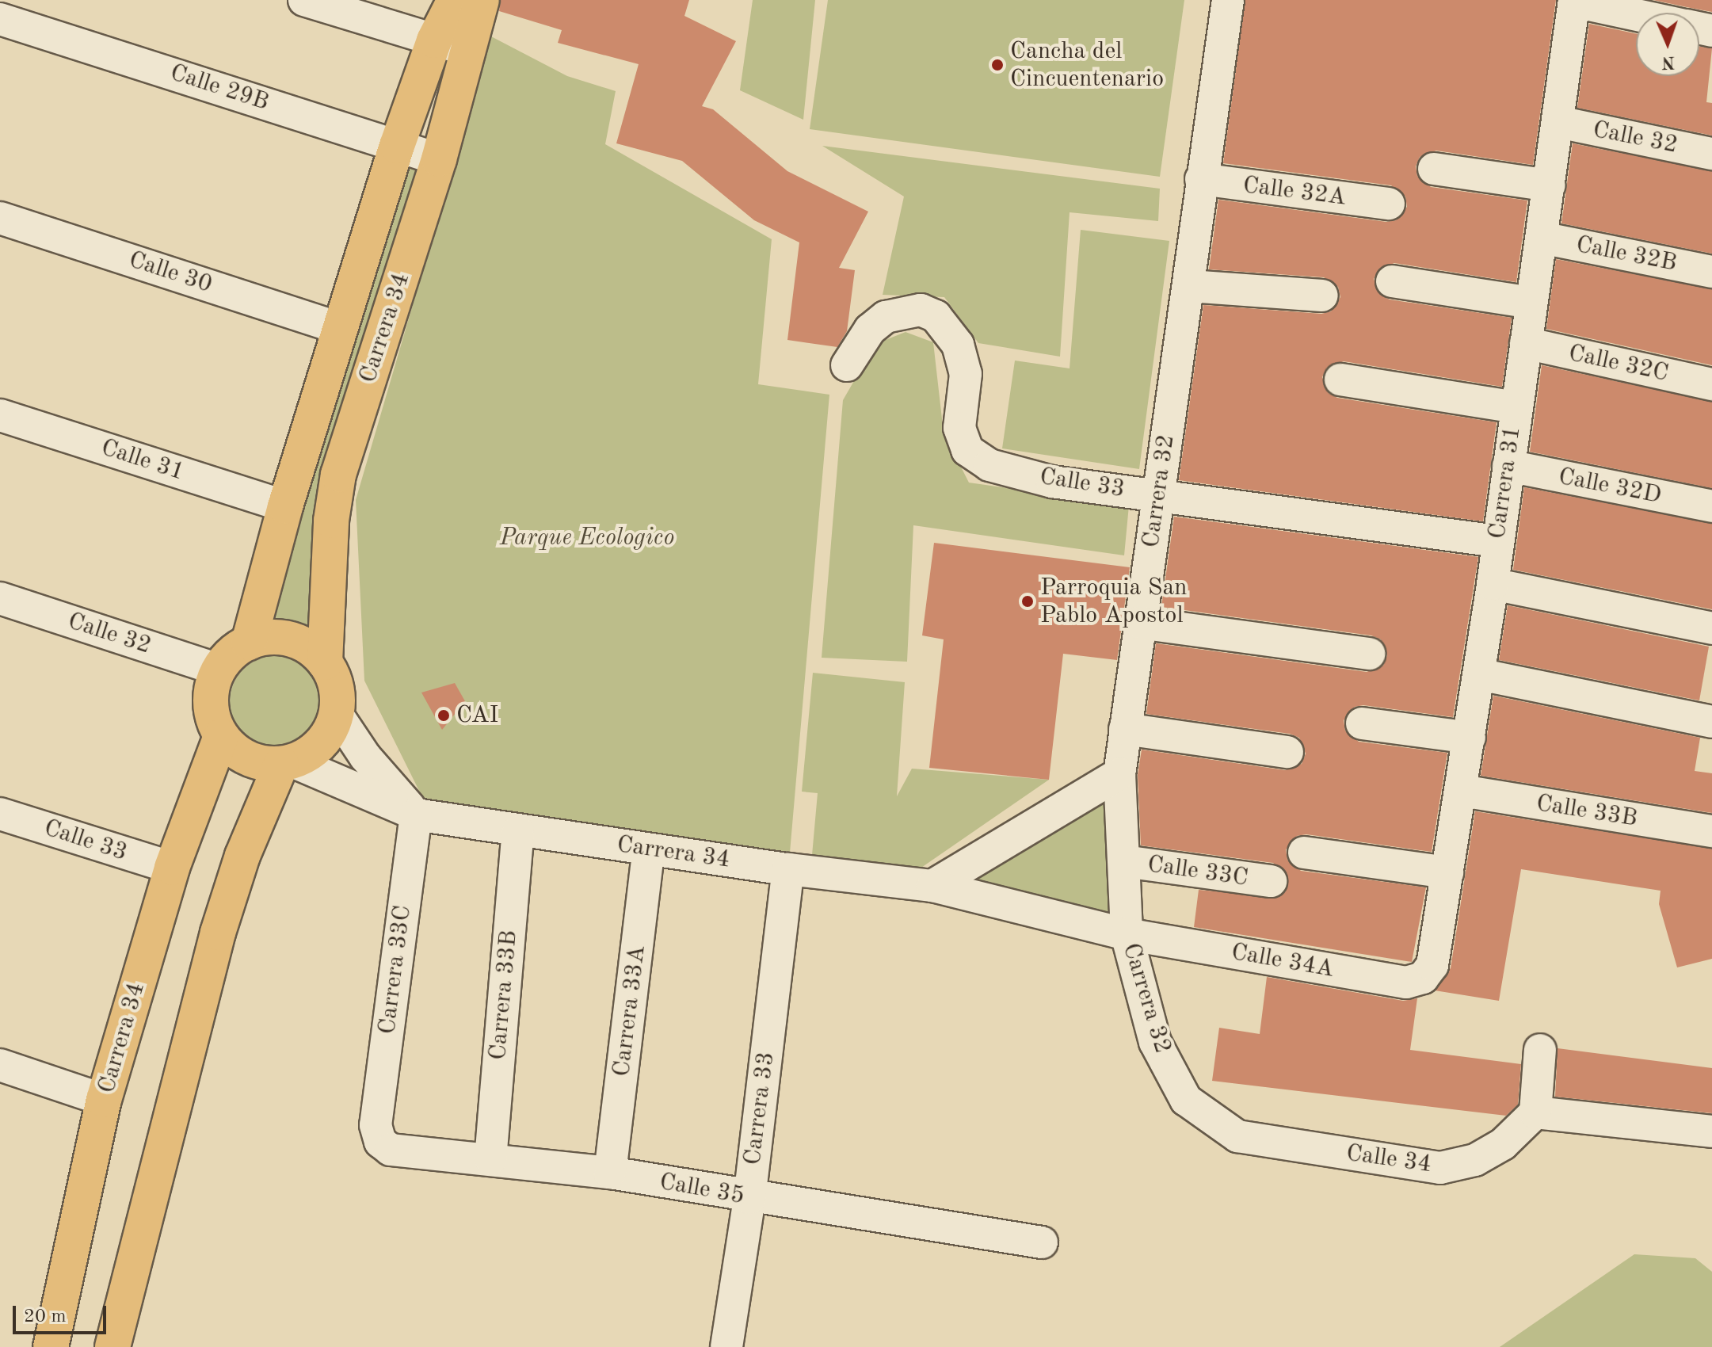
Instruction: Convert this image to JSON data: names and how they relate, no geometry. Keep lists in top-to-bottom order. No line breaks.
{"streets":{"main road":["Carrera 34"],"street":["Calle 29B","Calle 32","Calle 32A","Calle 32B","Calle 30","Calle 32C","Calle 31","Carrera 31","Calle 33","Calle 32D","Carrera 32","Calle 33B","Calle 33C","Calle 34A","Carrera 33C","Carrera 33B","Carrera 33A","Carrera 33","Calle 34","Calle 35"]},"crossings":[["Calle 29B","Carrera 34"],["Calle 32","Carrera 34"],["Calle 32","Carrera 31"],["Calle 32A","Carrera 32"],["Calle 32B","Carrera 31"],["Calle 30","Carrera 34"],["Carrera 34","Calle 31"],["Carrera 34","Calle 33"],["Carrera 34","Carrera 32"],["Carrera 34","Calle 34A"],["Carrera 34","Carrera 33C"],["Carrera 34","Carrera 33B"],["Carrera 34","Carrera 33A"],["Carrera 34","Carrera 33"],["Calle 32C","Carrera 31"],["Carrera 31","Calle 33"],["Carrera 31","Calle 32D"],["Carrera 31","Calle 33B"],["Carrera 31","Calle 34A"],["Calle 33","Carrera 32"],["Carrera 32","Calle 33C"],["Carrera 32","Calle 34A"],["Carrera 32","Calle 34"],["Carrera 33C","Calle 35"],["Carrera 33B","Calle 35"],["Carrera 33A","Calle 35"],["Carrera 33","Calle 35"]],"parks":["Parque Ecologico"],"places":["Cancha del Cincuentenario","Parroquia San Pablo Apostol","CAI"],"scale_bar":"20 m","north":"bottom"}
